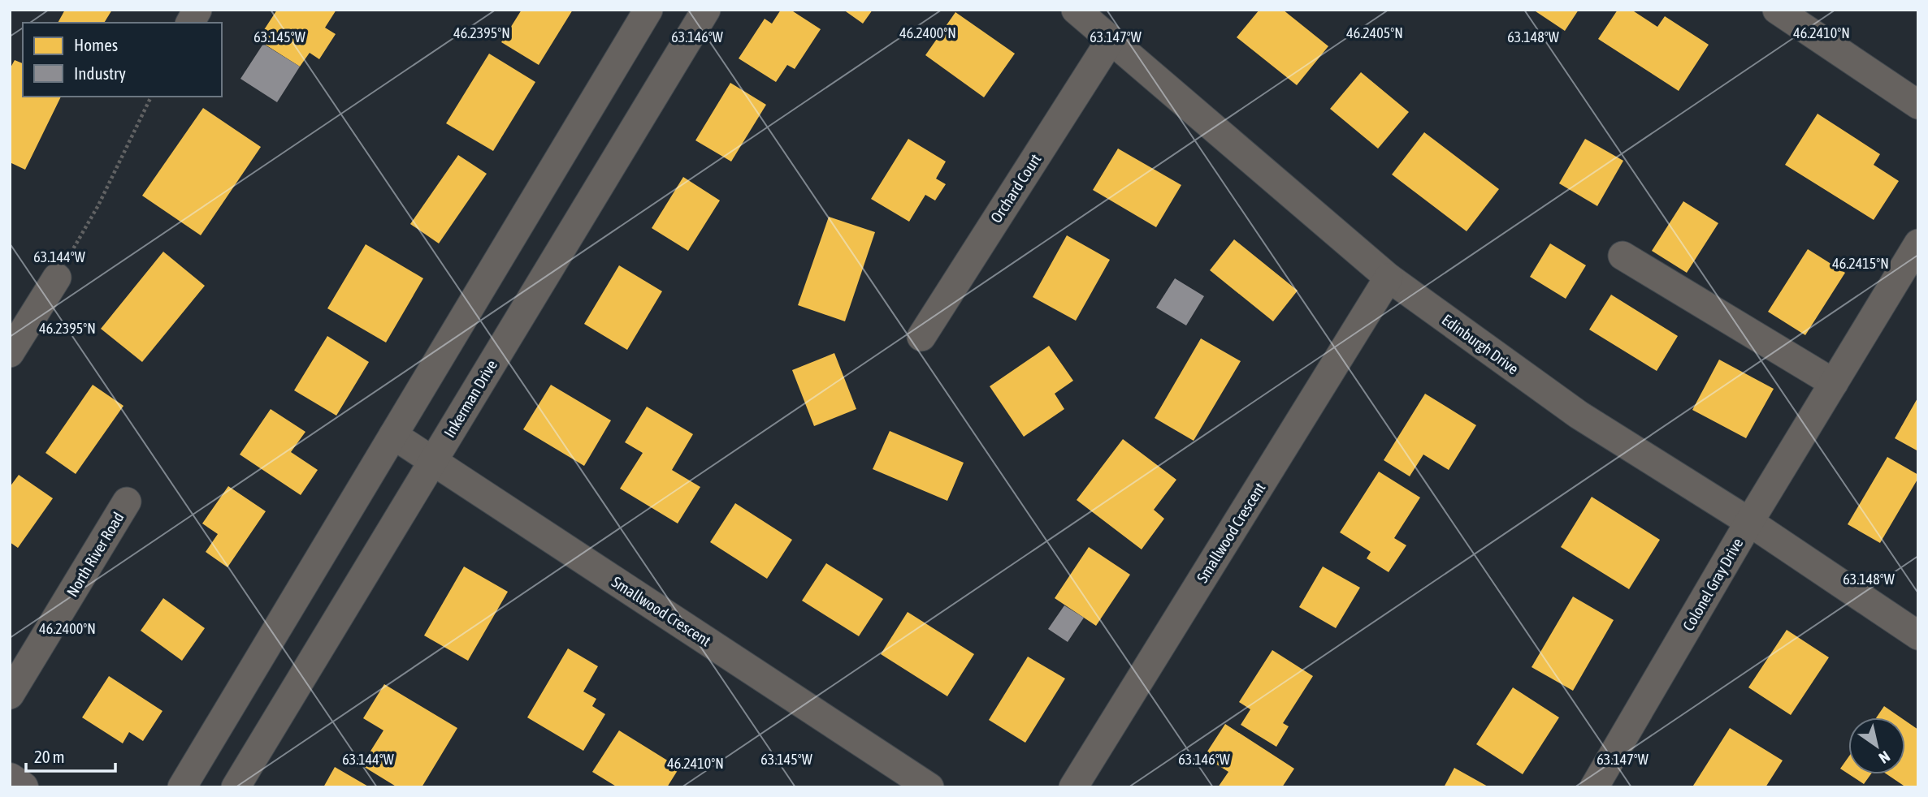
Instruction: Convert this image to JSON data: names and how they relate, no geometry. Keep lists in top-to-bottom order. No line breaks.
{"streets":{"street":["Orchard Court","Edinburgh Drive","Inkerman Drive","Smallwood Crescent","North River Road","Colonel Gray Drive"]},"crossings":[["Orchard Court","Edinburgh Drive"],["Edinburgh Drive","Smallwood Crescent"],["Edinburgh Drive","Colonel Gray Drive"],["Inkerman Drive","Smallwood Crescent"]],"legend":["Homes","Industry"],"scale_bar":"20 m","north":"bottom right","coordinates":["46.2395°N","46.2400°N","46.2405°N","46.2410°N","63.145°W","63.146°W","63.147°W","63.148°W","63.144°W","46.2415°N"]}
